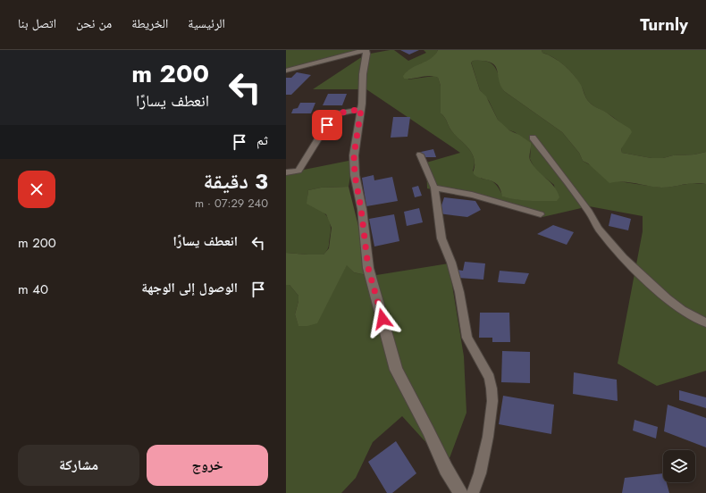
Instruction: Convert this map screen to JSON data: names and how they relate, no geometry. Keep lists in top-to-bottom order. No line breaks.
{"page":{"header":"Turnly","nav":["الرئيسية","الخريطة","من نحن","اتصل بنا"],"turn":["200 m","انعطف يسارًا"],"then":"ثم","heading":["3 دقيقة","240 m · 07:29"],"list":[{"name":"انعطف يسارًا","value":"200 m"},{"name":"الوصول إلى الوجهة","value":"40 m"}],"buttons":["خروج","مشاركة"]}}
